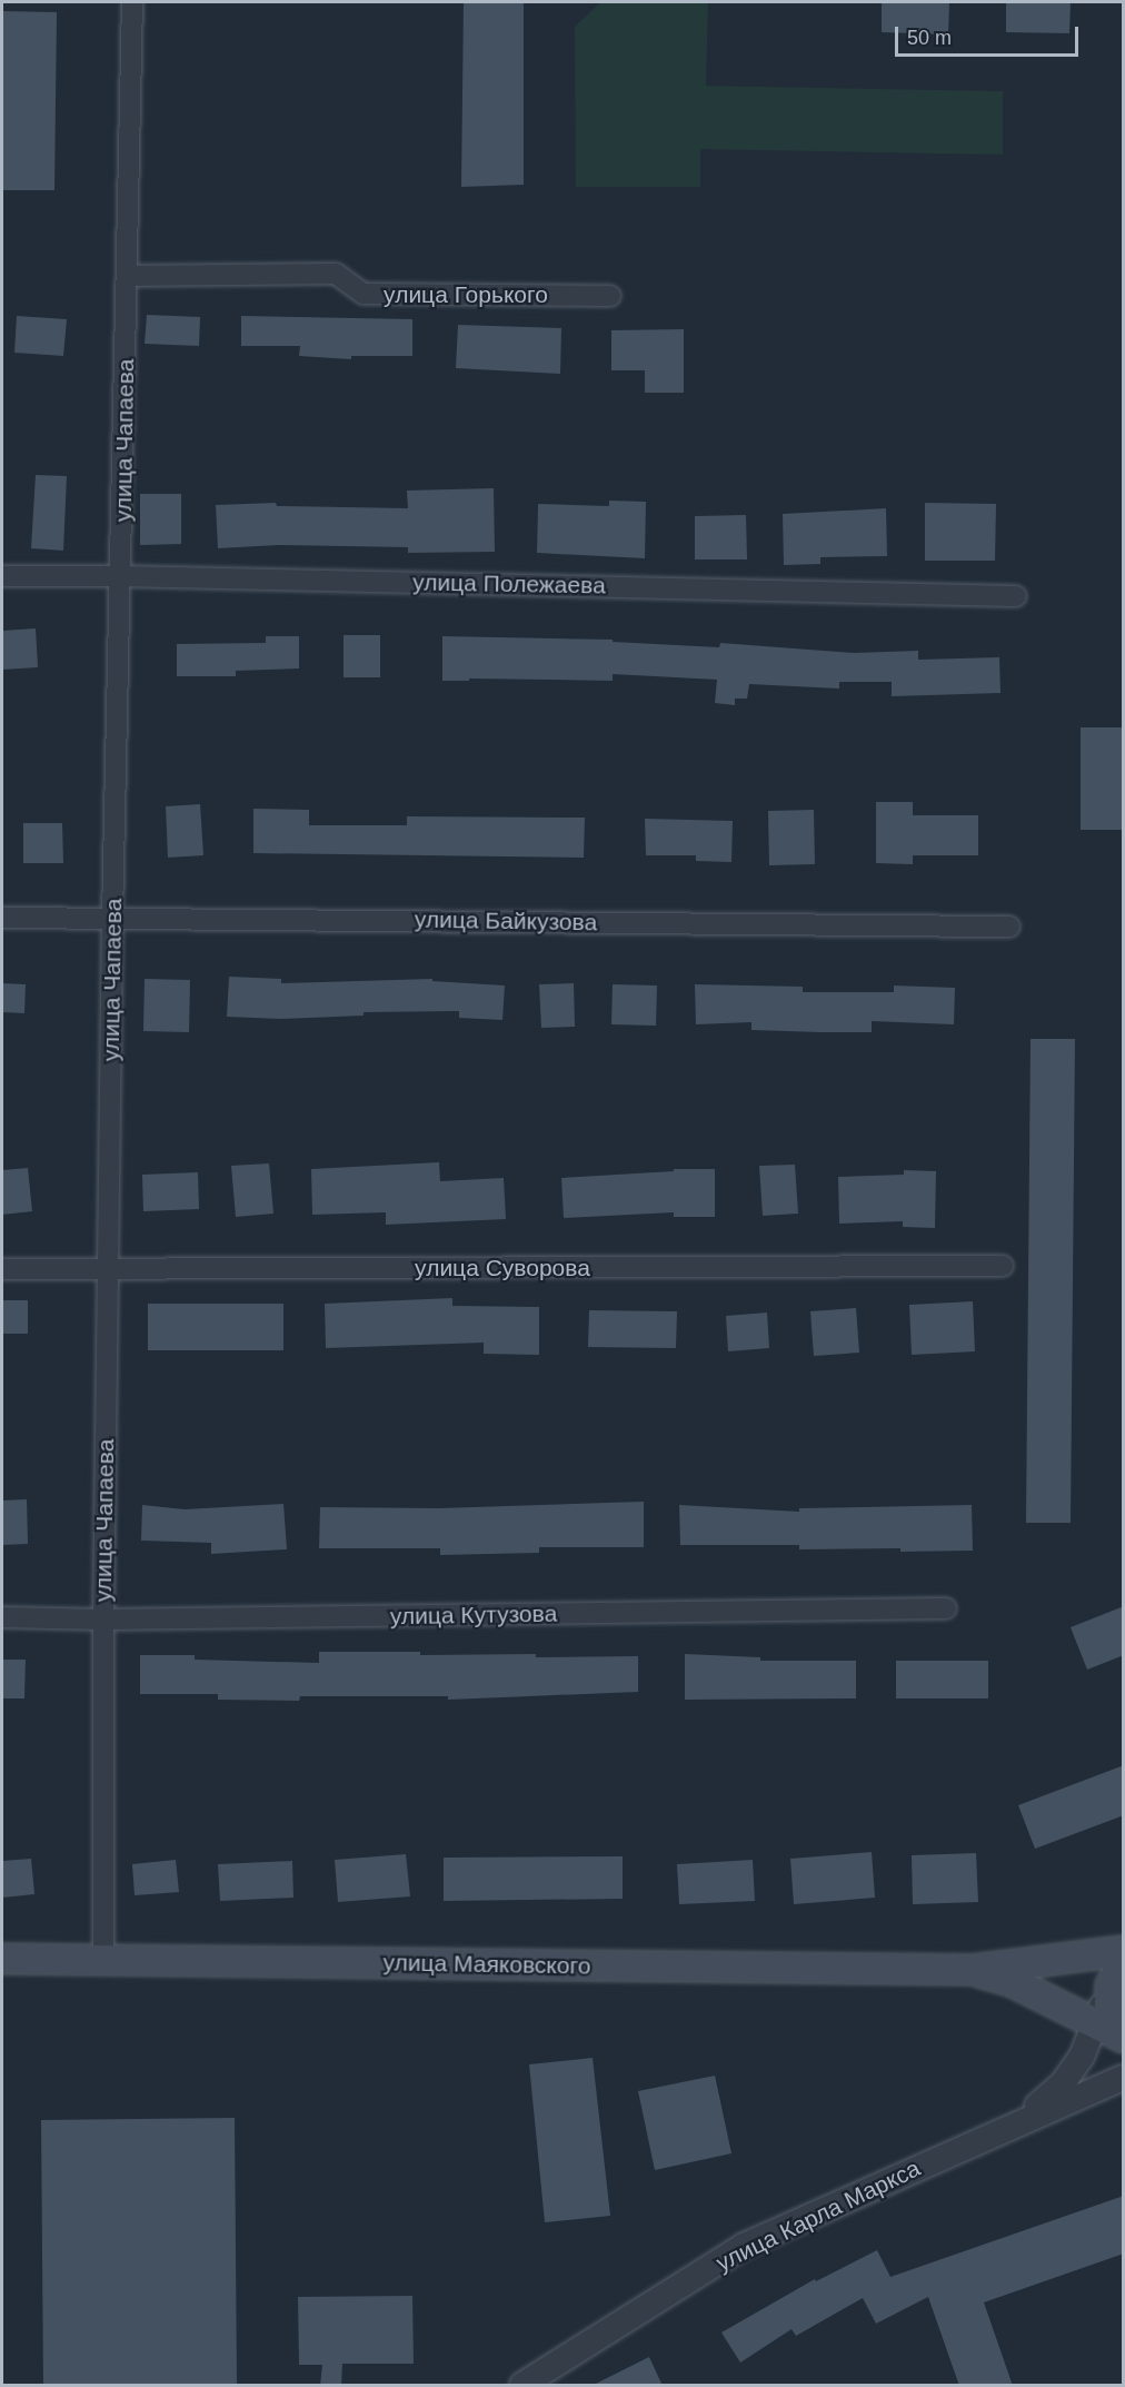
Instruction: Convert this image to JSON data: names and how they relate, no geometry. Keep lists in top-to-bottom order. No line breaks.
{"streets":{"main road":["улица Маяковского"],"street":["улица Горького","улица Чапаева","улица Полежаева","улица Байкузова","улица Суворова","улица Кутузова","улица Карла Маркса"]},"crossings":[["улица Горького","улица Чапаева"],["улица Чапаева","улица Полежаева"],["улица Чапаева","улица Байкузова"],["улица Чапаева","улица Суворова"],["улица Чапаева","улица Кутузова"],["улица Чапаева","улица Маяковского"],["улица Маяковского","улица Карла Маркса"]],"scale_bar":"50 m"}
